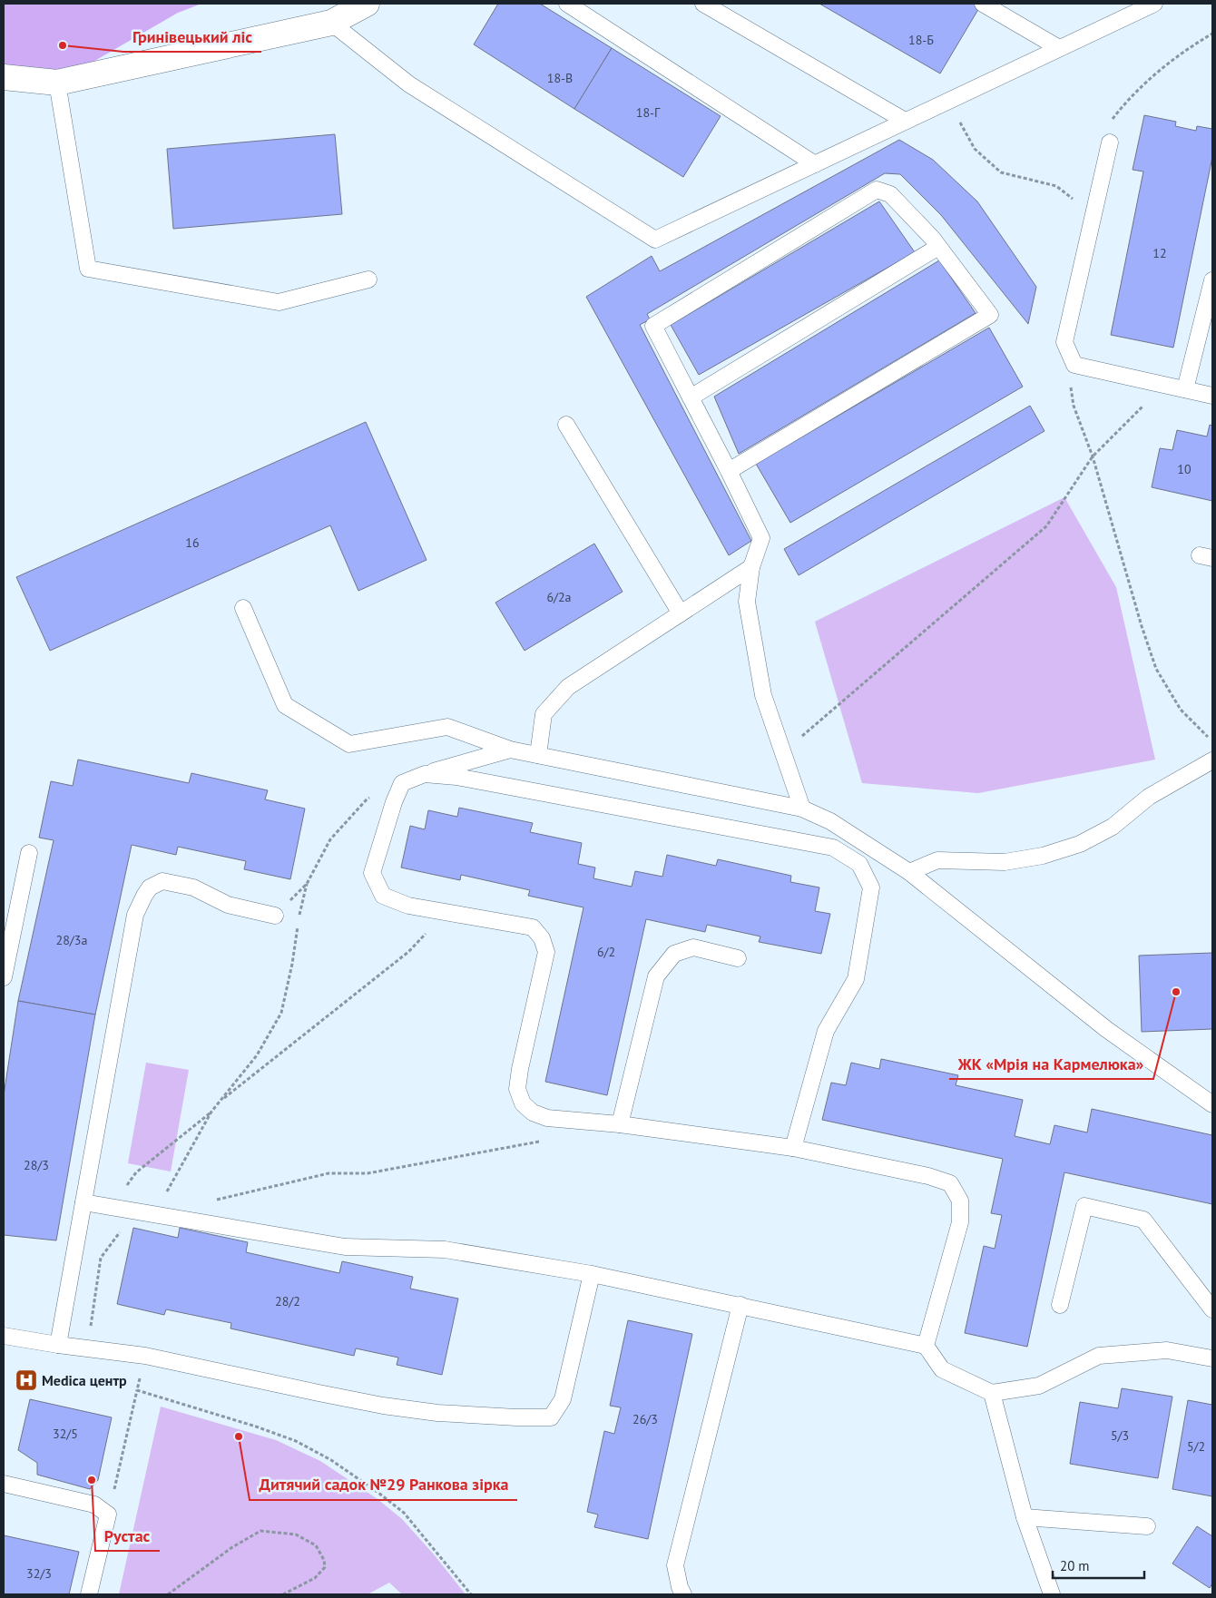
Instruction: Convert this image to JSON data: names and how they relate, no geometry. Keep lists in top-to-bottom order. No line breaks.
{"places":{"other":["Гринівецький ліс","ЖК «Мрія на Кармелюка»","Дитячий садок №29 Ранкова зірка","Рустас"],"hospital":["Medica центр"]},"house_numbers":["18-Б","18-В","18-Г","12","10","16","6/2а","28/3а","6/2","28/3","28/2","26/3","32/5","5/3","5/2","32/3"],"scale_bar":"20 m"}
